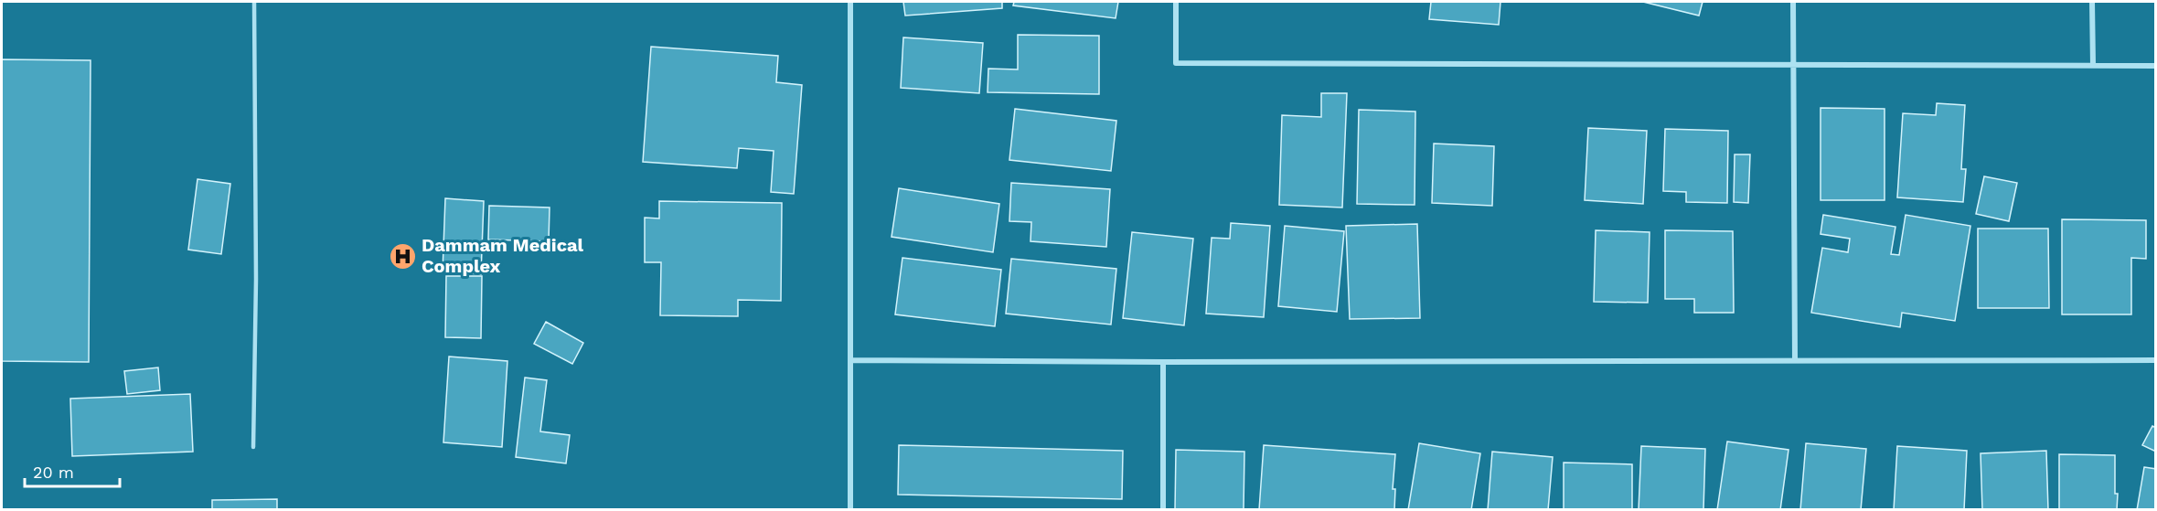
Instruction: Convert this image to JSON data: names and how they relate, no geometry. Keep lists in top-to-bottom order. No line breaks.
{"places":{"hospital":["Dammam Medical Complex"]},"scale_bar":"20 m"}
